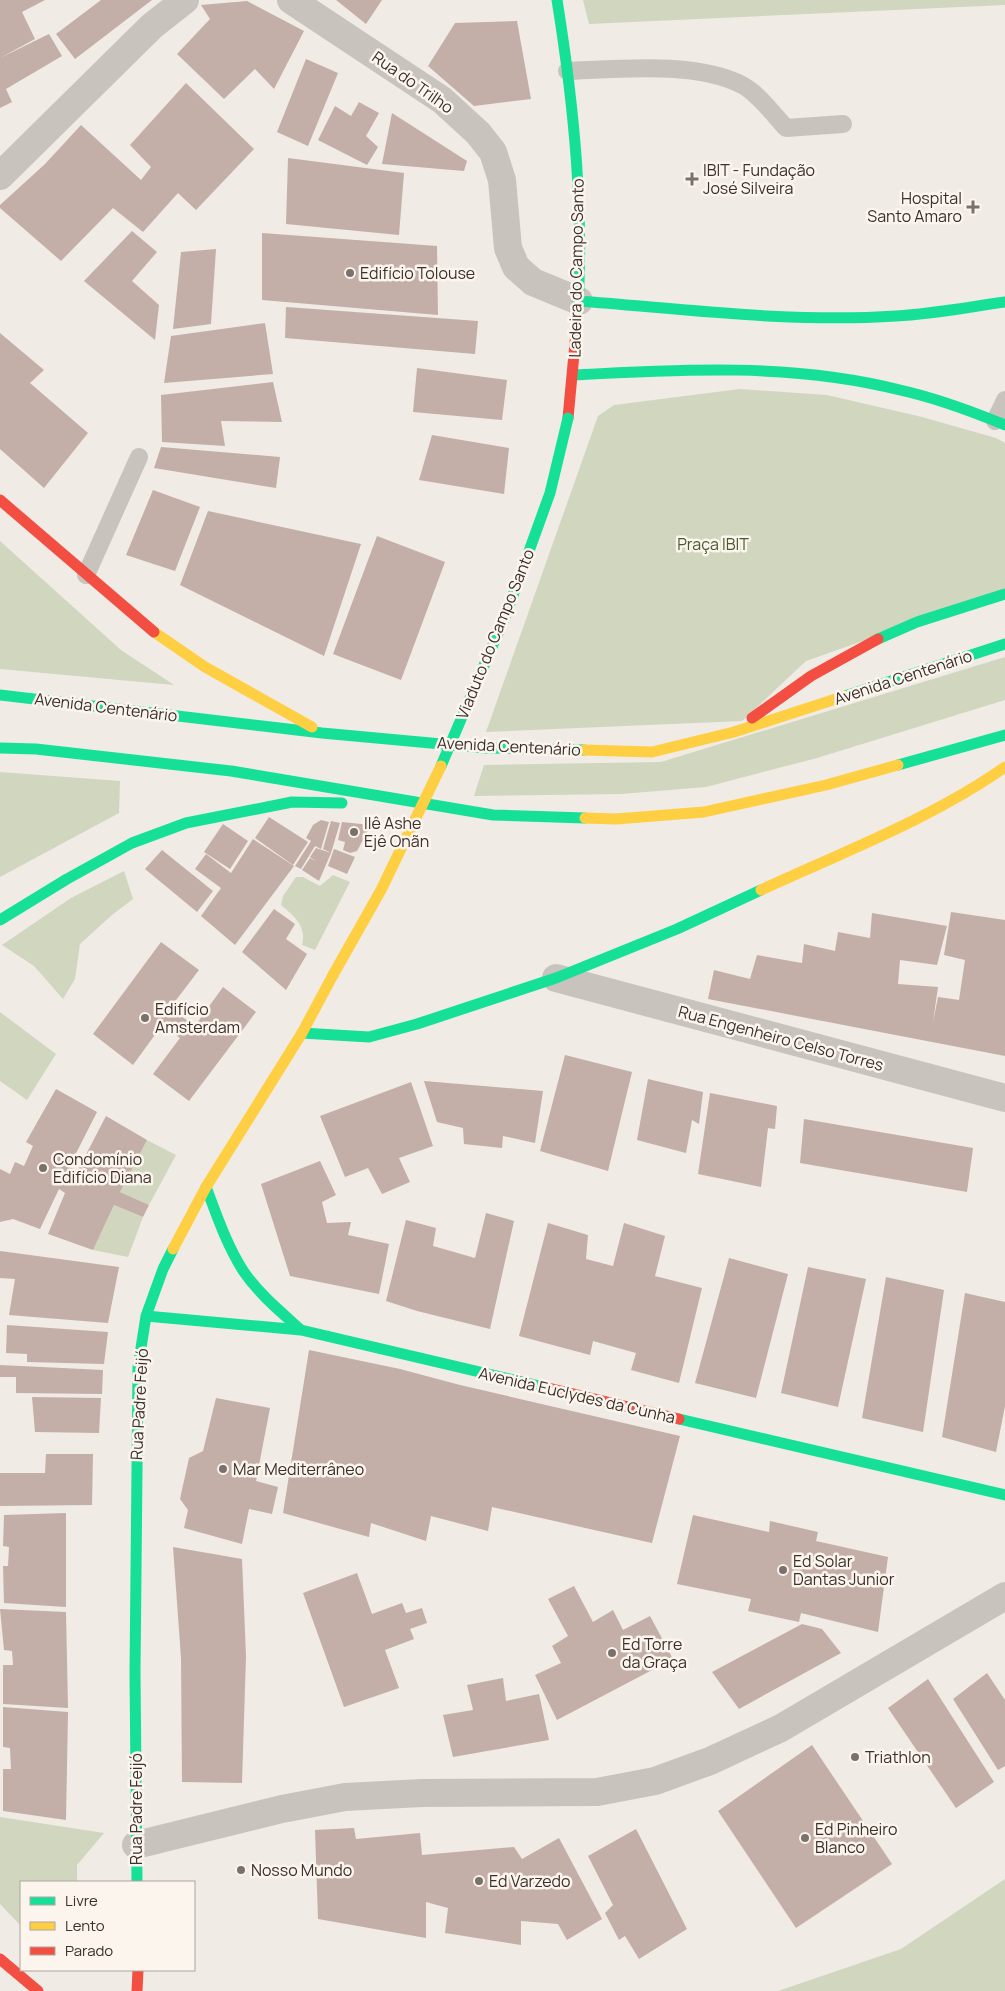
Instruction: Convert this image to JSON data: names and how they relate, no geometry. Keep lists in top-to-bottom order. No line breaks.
{"streets":{"main road":["Ladeira do Campo Santo","Viaduto do Campo Santo","Avenida Centenário","Avenida Euclydes da Cunha","Rua Padre Feijó"],"street":["Rua do Trilho","Rua Engenheiro Celso Torres"]},"crossings":[["Rua do Trilho","Ladeira do Campo Santo"],["Ladeira do Campo Santo","Viaduto do Campo Santo"],["Viaduto do Campo Santo","Rua Padre Feijó"],["Avenida Euclydes da Cunha","Rua Padre Feijó"]],"parks":["Praça IBIT"],"places":{"health":["IBIT - Fundação José Silveira","Hospital Santo Amaro"],"other":["Edifício Tolouse","Ilê Ashe Ejê Onãn","Edifício Amsterdam","Condomínio Edifício Diana","Mar Mediterrâneo","Ed Solar Dantas Junior","Ed Torre da Graça","Triathlon","Ed Pinheiro Blanco","Nosso Mundo","Ed Varzedo"]},"legend":["Livre","Lento","Parado"]}
